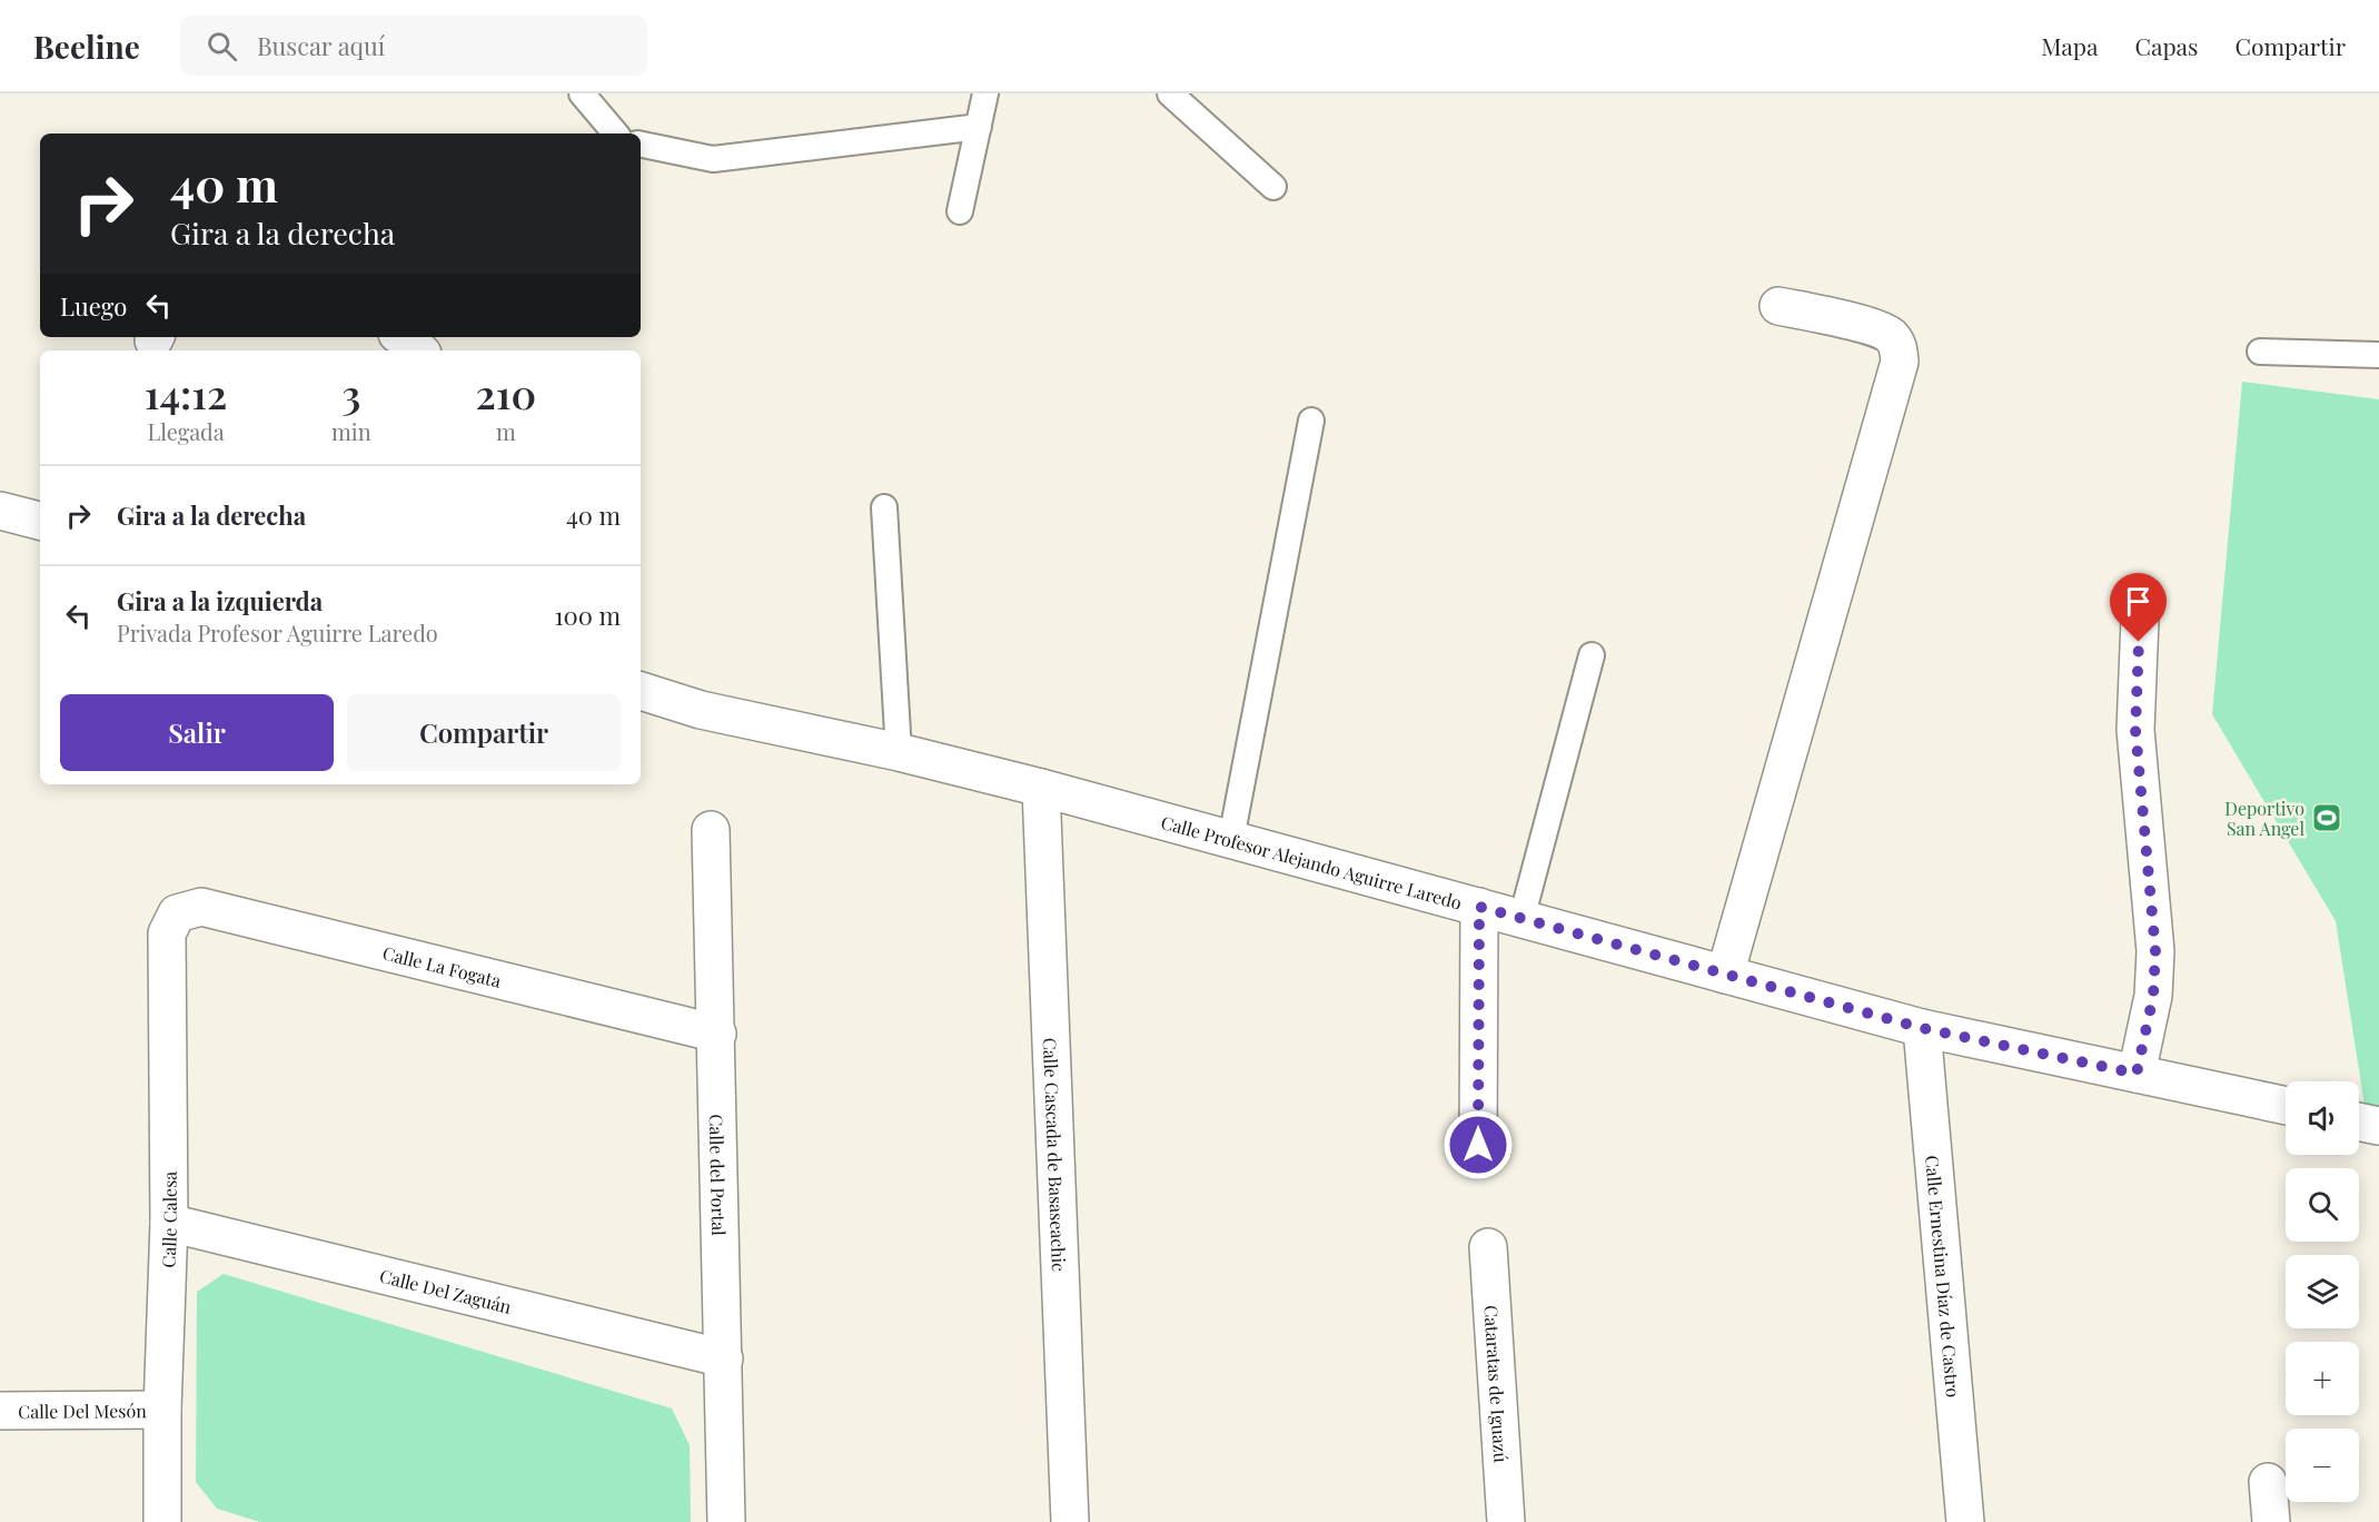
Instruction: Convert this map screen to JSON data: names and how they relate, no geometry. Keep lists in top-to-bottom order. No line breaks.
{"streets":{"street":["Calle Profesor Alejando Aguirre Laredo","Calle La Fogata","Calle Cascada de Basaseachic","Calle del Portal","Calle Calesa","Calle Ernestina Díaz de Castro","Calle Del Zaguán","Cataratas de Iguazú","Calle Del Mesón"]},"crossings":[["Calle Profesor Alejando Aguirre Laredo","Calle Cascada de Basaseachic"],["Calle Profesor Alejando Aguirre Laredo","Calle Ernestina Díaz de Castro"],["Calle La Fogata","Calle del Portal"],["Calle La Fogata","Calle Calesa"],["Calle del Portal","Calle Del Zaguán"],["Calle Calesa","Calle Del Zaguán"],["Calle Calesa","Calle Del Mesón"]],"places":{"sports":["Deportivo San Angel"]},"page":{"header":"Beeline","search":"Buscar aquí","nav":["Mapa","Capas","Compartir"],"turn":["40 m","Gira a la derecha"],"then":"Luego","eta":["14:12","Llegada","3","min","210","m"],"list":[{"name":"Gira a la derecha","value":"40 m"},{"name":"Gira a la izquierda","note":"Privada Profesor Aguirre Laredo","value":"100 m"}],"buttons":["Salir","Compartir"],"map_buttons":["+","−"]}}
